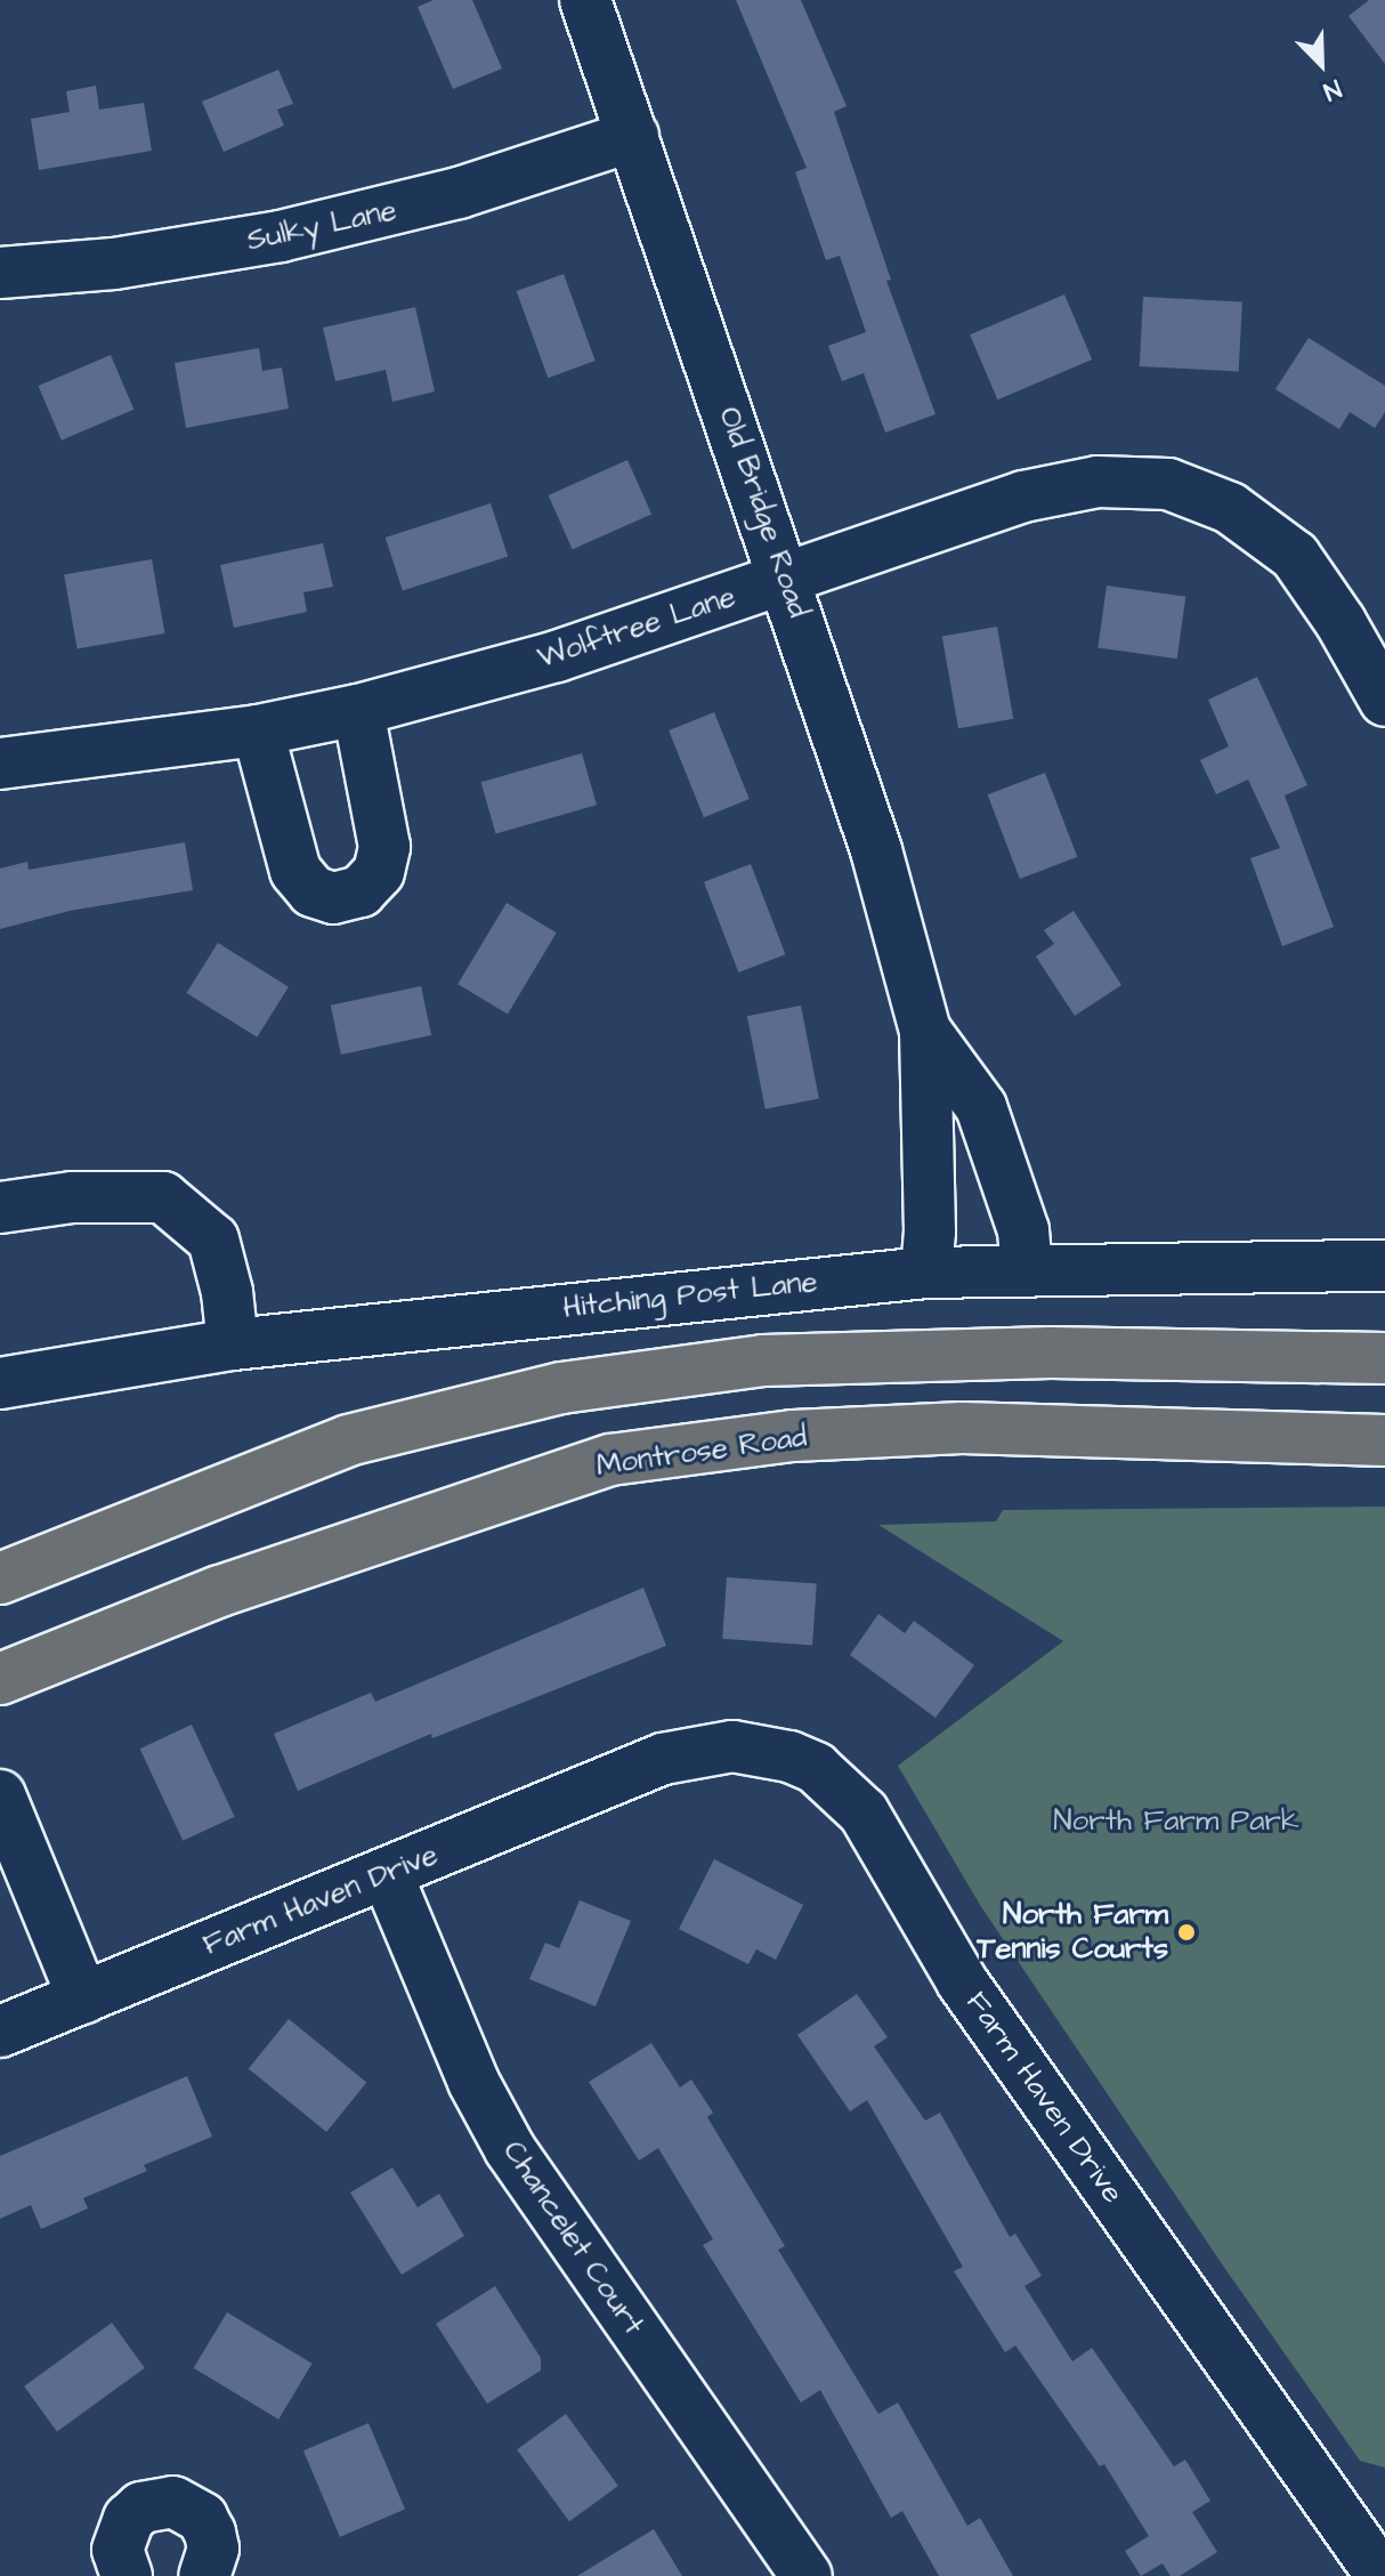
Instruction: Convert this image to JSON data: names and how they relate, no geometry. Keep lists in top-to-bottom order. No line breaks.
{"streets":{"main road":["Montrose Road"],"street":["Sulky Lane","Old Bridge Road","Wolftree Lane","Hitching Post Lane","Farm Haven Drive","Chancelet Court"]},"crossings":[["Sulky Lane","Old Bridge Road"],["Old Bridge Road","Wolftree Lane"],["Old Bridge Road","Hitching Post Lane"],["Farm Haven Drive","Chancelet Court"]],"parks":["North Farm Park"],"places":["North Farm Tennis Courts"],"north":"bottom right"}
